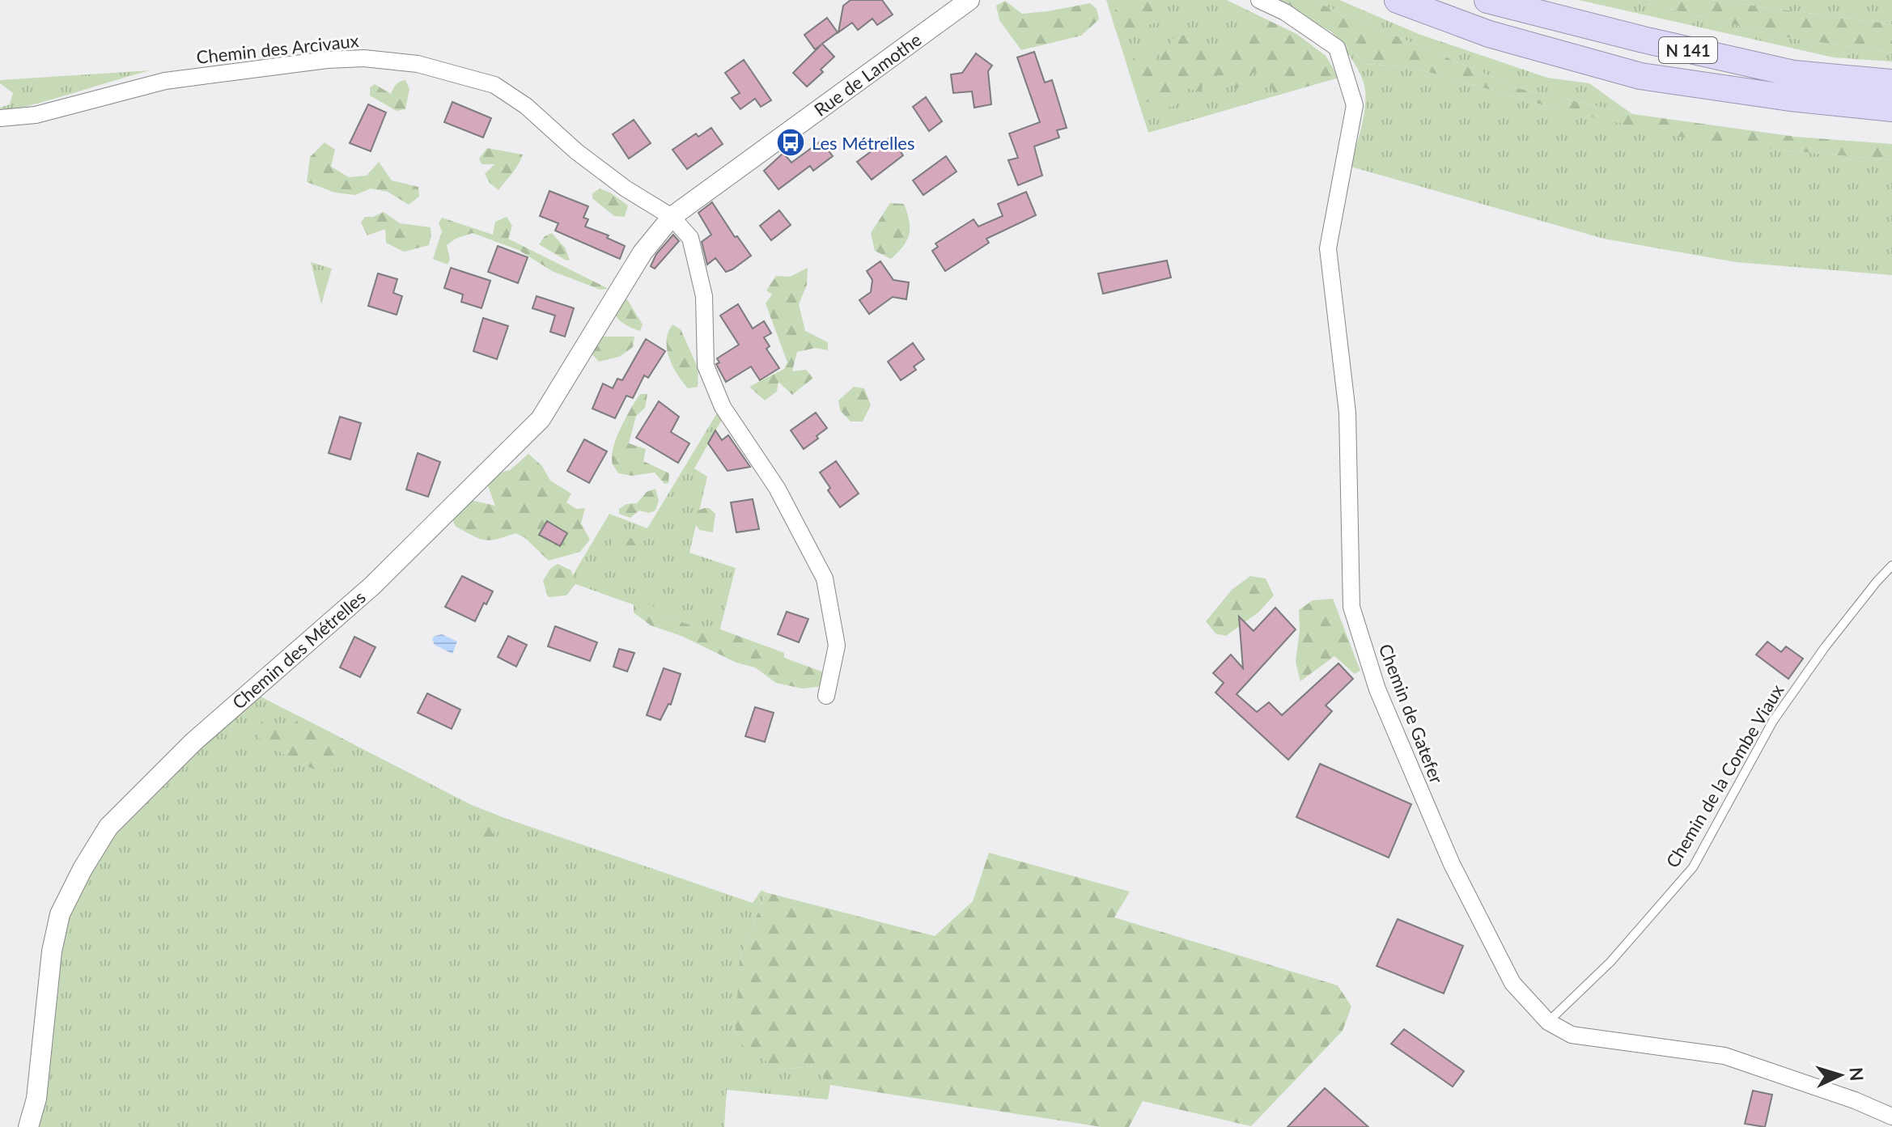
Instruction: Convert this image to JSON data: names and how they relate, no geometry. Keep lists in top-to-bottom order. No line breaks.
{"streets":{"highway":["N 141"],"street":["Chemin des Arcivaux","Rue de Lamothe","Chemin des Métrelles","Chemin de Gatefer"],"lane":["Chemin de la Combe Viaux"]},"crossings":[["Chemin des Arcivaux","Rue de Lamothe"],["Chemin des Arcivaux","Chemin des Métrelles"],["Rue de Lamothe","Chemin des Métrelles"],["Chemin de Gatefer","Chemin de la Combe Viaux"]],"places":{"bus stop":["Les Métrelles"]},"north":"right"}
